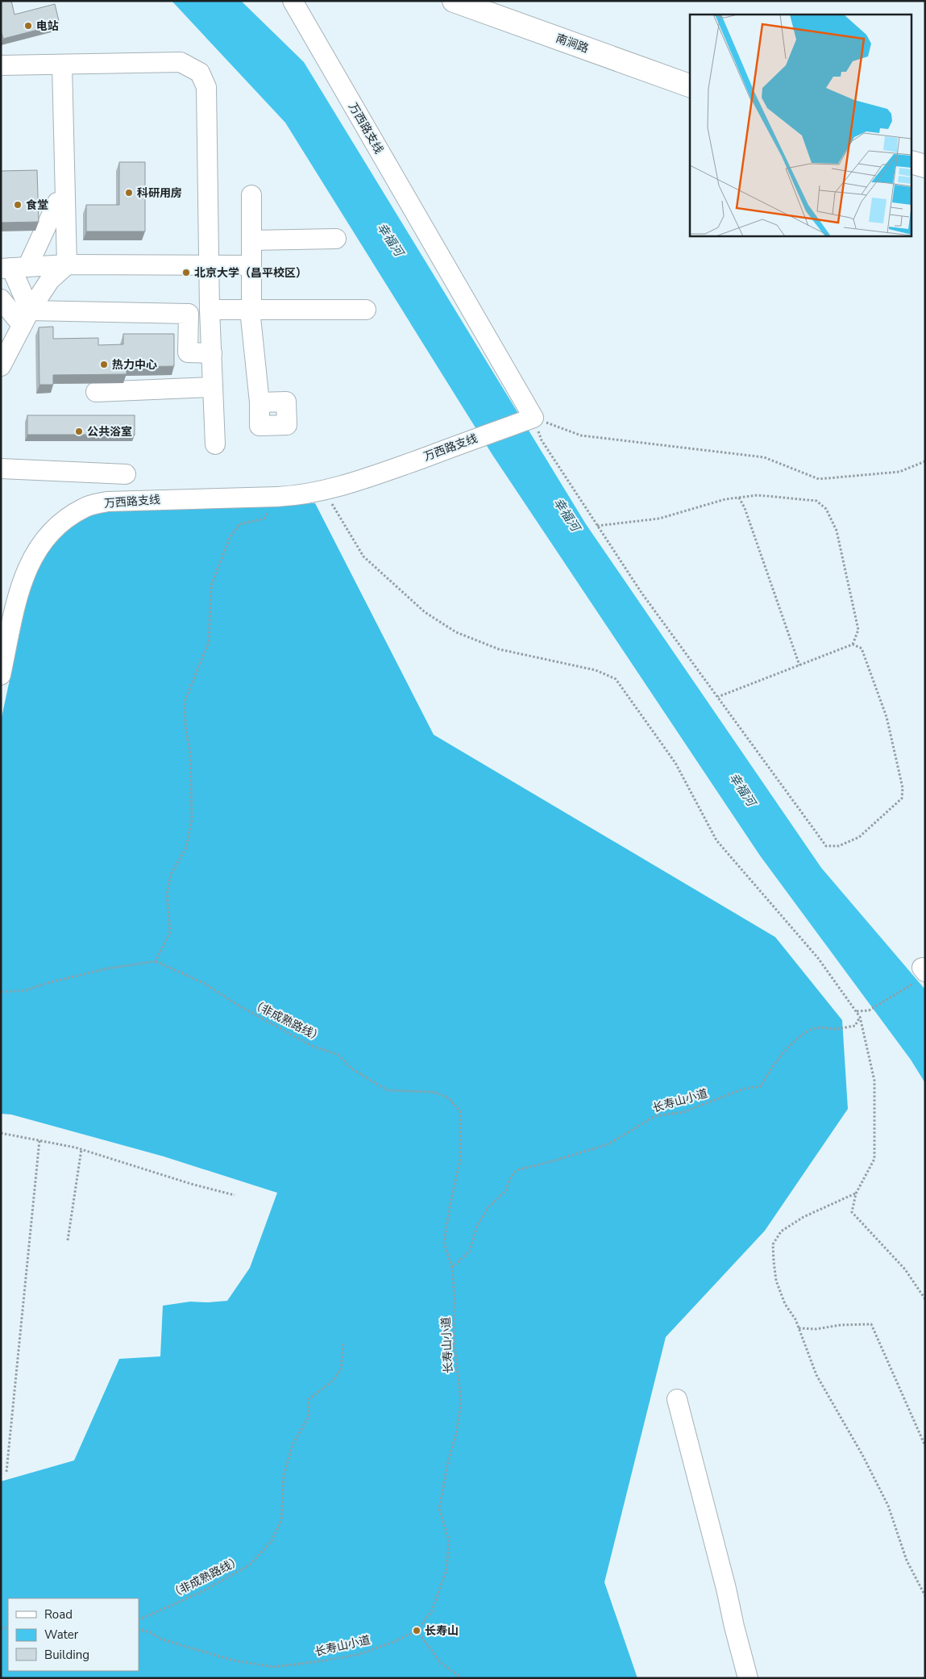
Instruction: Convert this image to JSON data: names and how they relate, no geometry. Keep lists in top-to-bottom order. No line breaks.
{"streets":{"main road":["南涧路"],"street":["万西路支线"],"path":["（非成熟路线）","长寿山小道"]},"crossings":[["（非成熟路线）","长寿山小道"]],"water":["幸福河"],"places":["电站","科研用房","食堂","北京大学（昌平校区）","热力中心","公共浴室","长寿山"],"legend":["Road","Water","Building"]}
